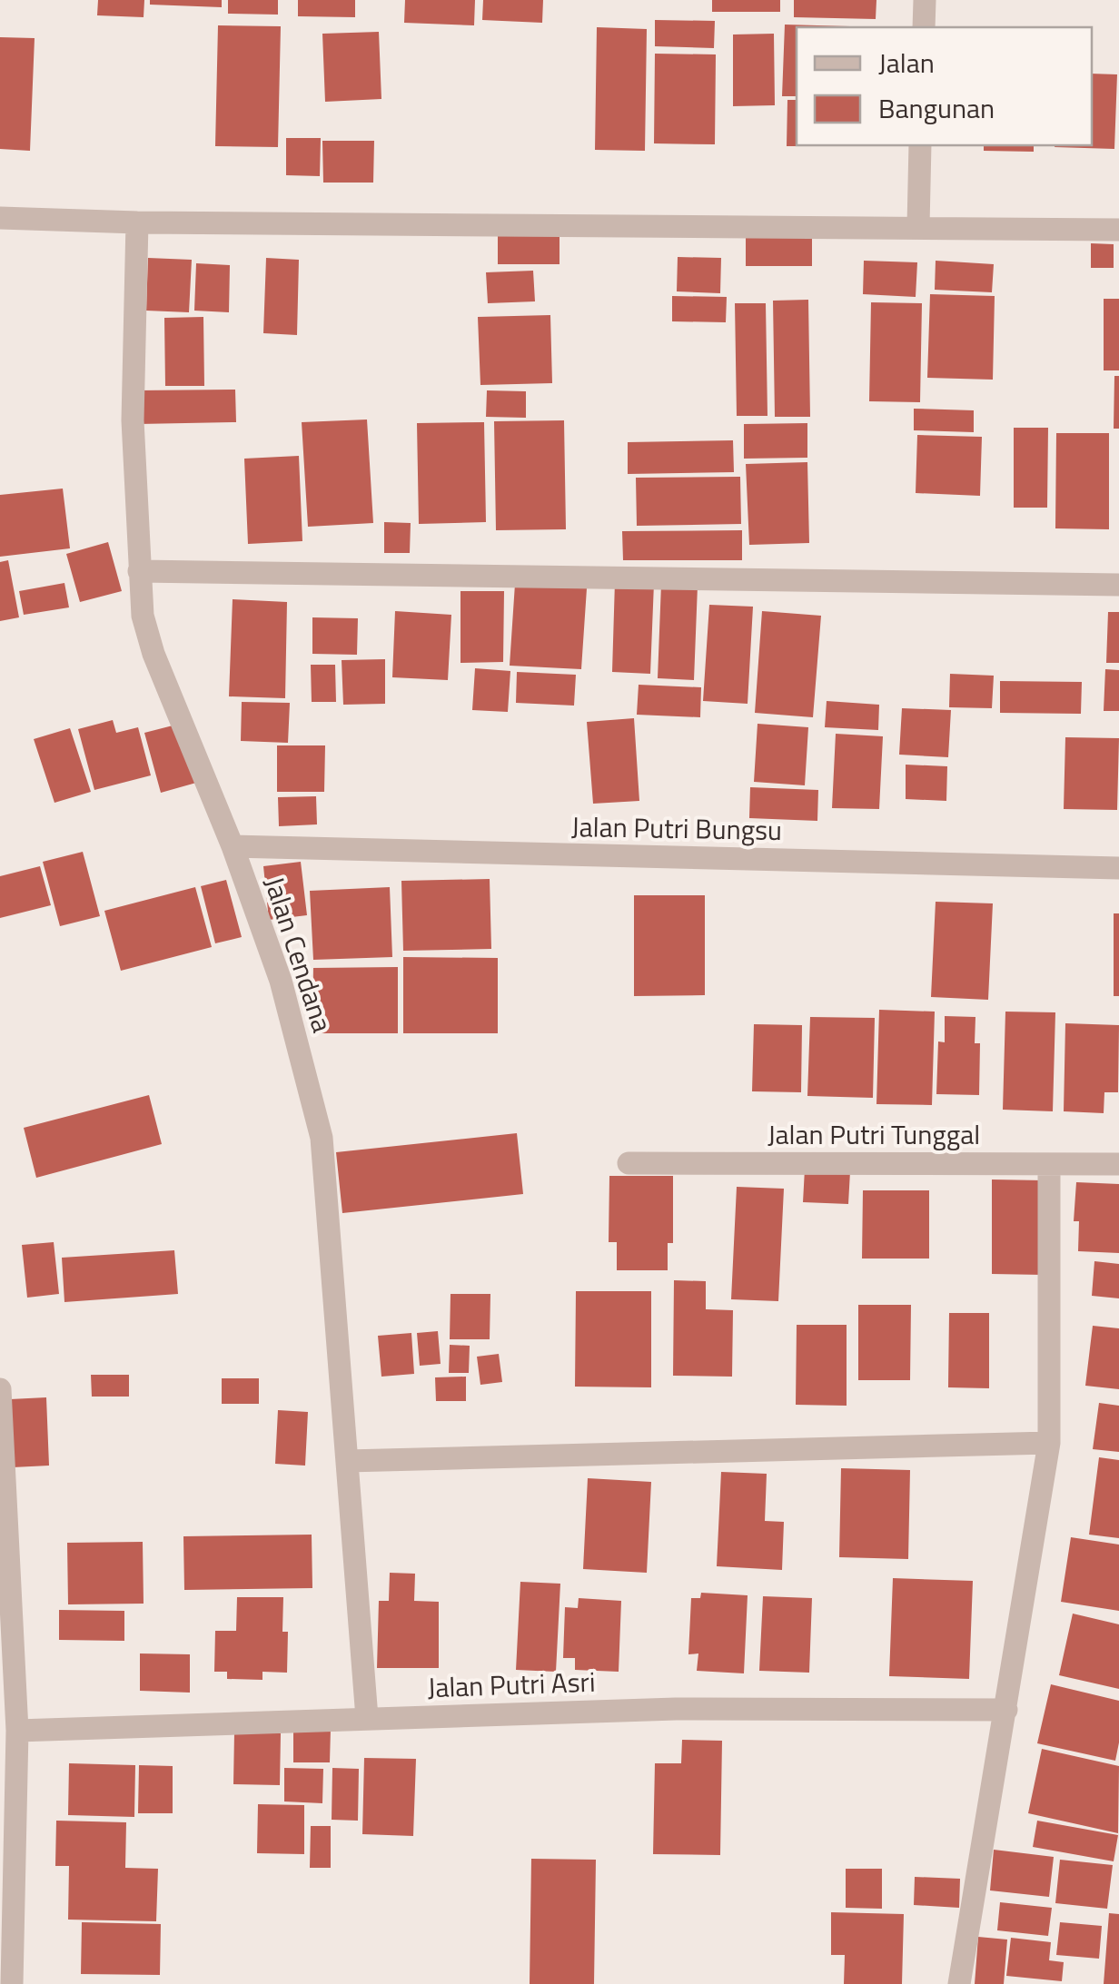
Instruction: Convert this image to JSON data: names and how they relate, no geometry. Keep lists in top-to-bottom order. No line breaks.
{"streets":{"street":["Jalan Putri Bungsu","Jalan Cendana","Jalan Putri Tunggal","Jalan Putri Asri"]},"crossings":[["Jalan Putri Bungsu","Jalan Cendana"],["Jalan Cendana","Jalan Putri Asri"]],"legend":["Jalan","Bangunan"]}
